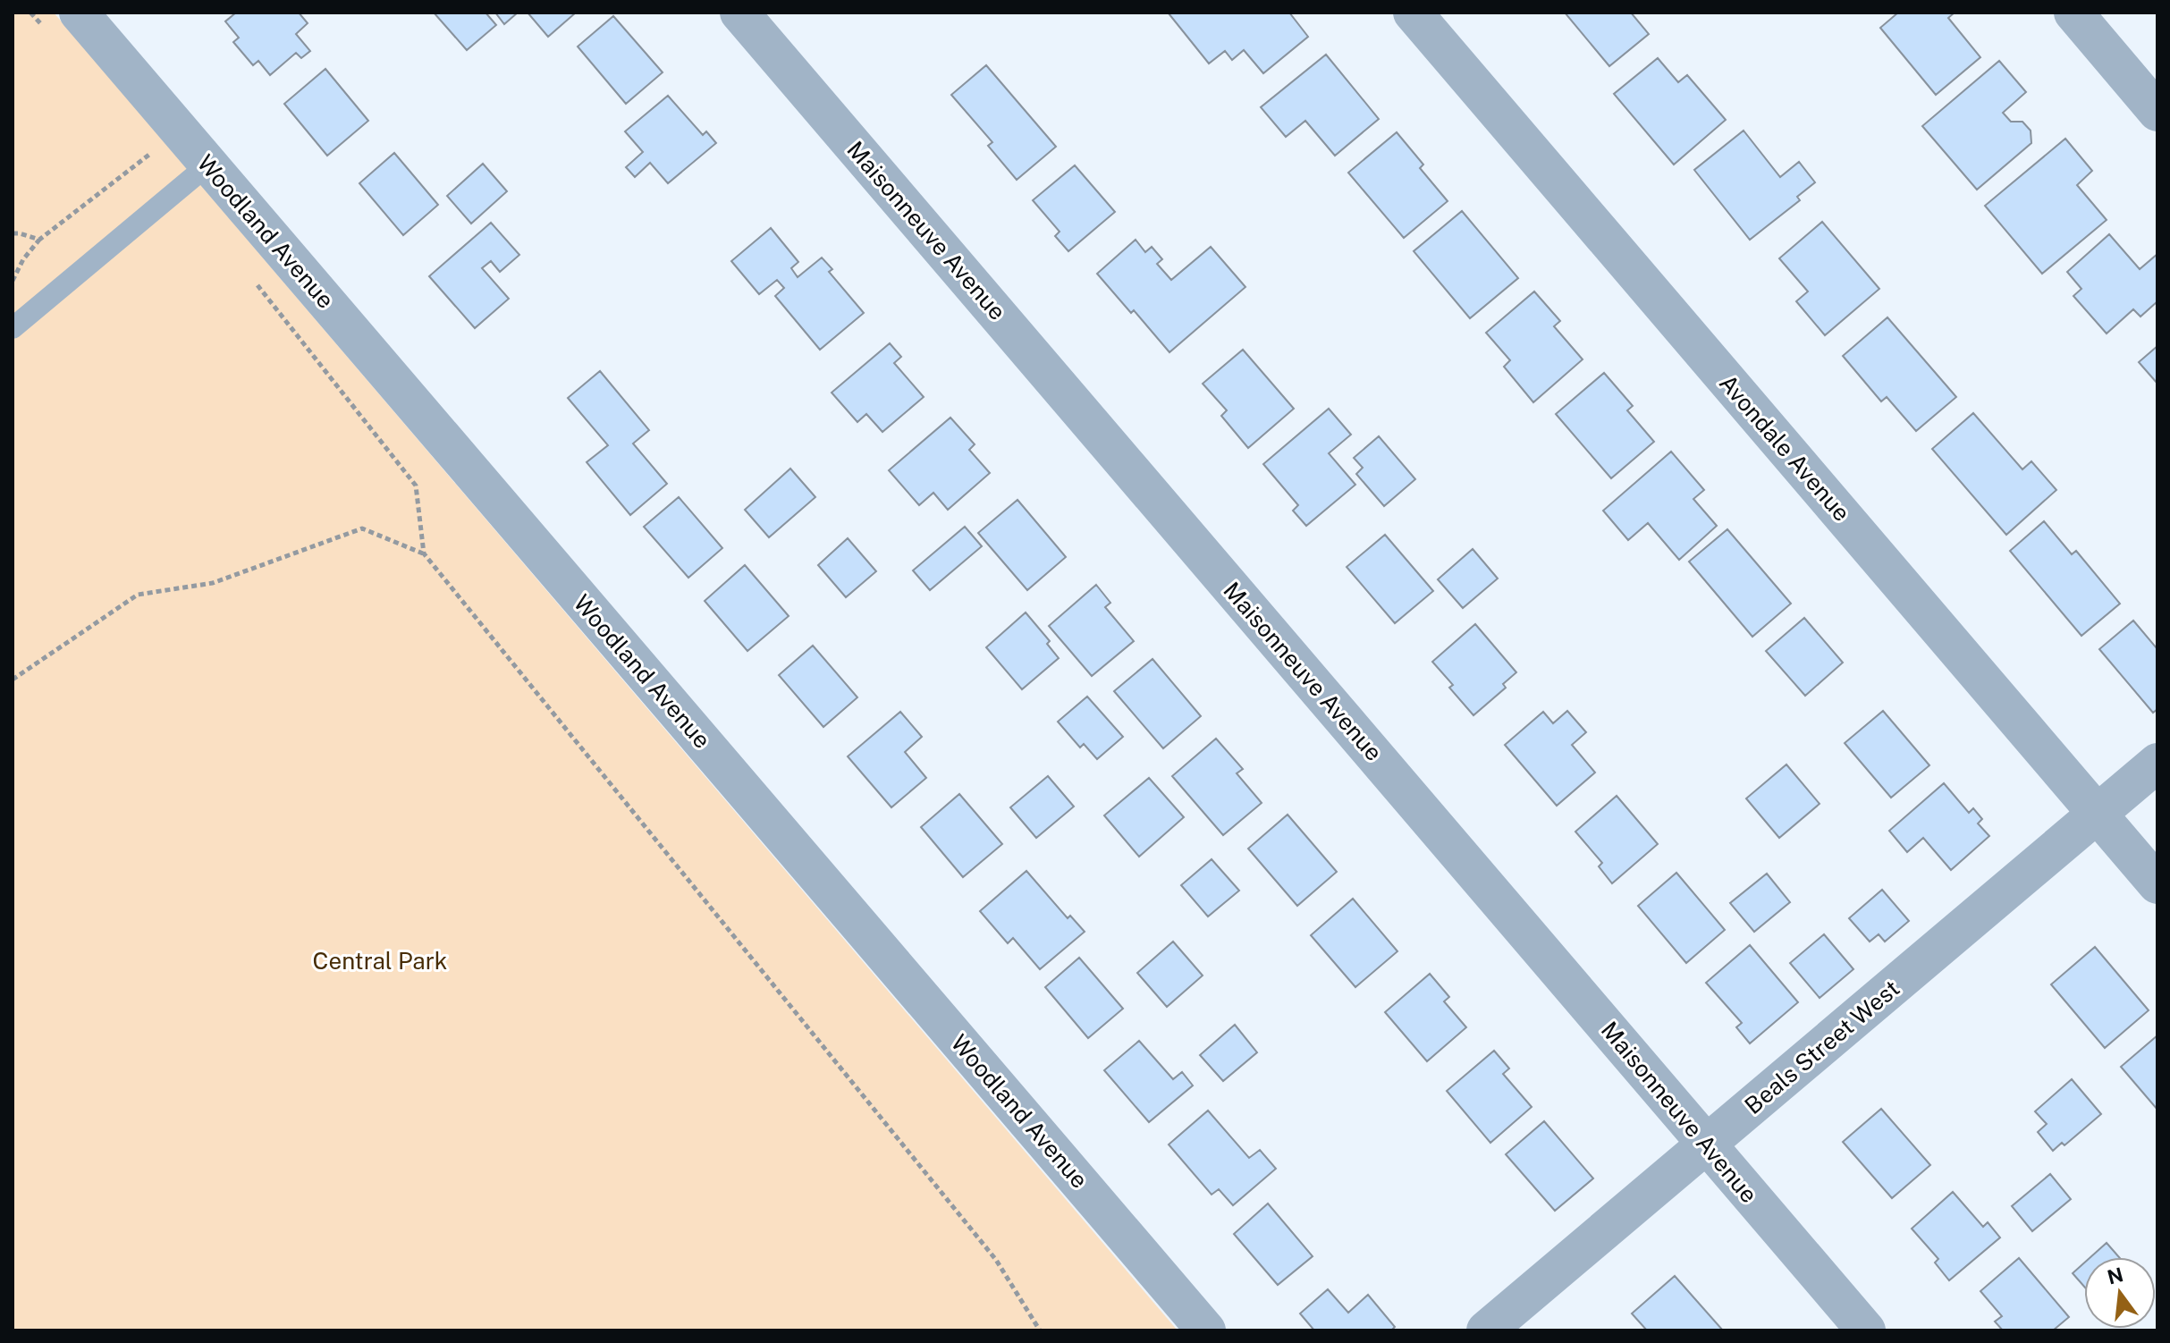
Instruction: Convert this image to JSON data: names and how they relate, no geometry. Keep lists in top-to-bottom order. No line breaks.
{"streets":{"street":["Maisonneuve Avenue","Woodland Avenue","Avondale Avenue","Beals Street West"]},"crossings":[["Maisonneuve Avenue","Beals Street West"],["Avondale Avenue","Beals Street West"]],"parks":["Central Park"],"north":"top"}
